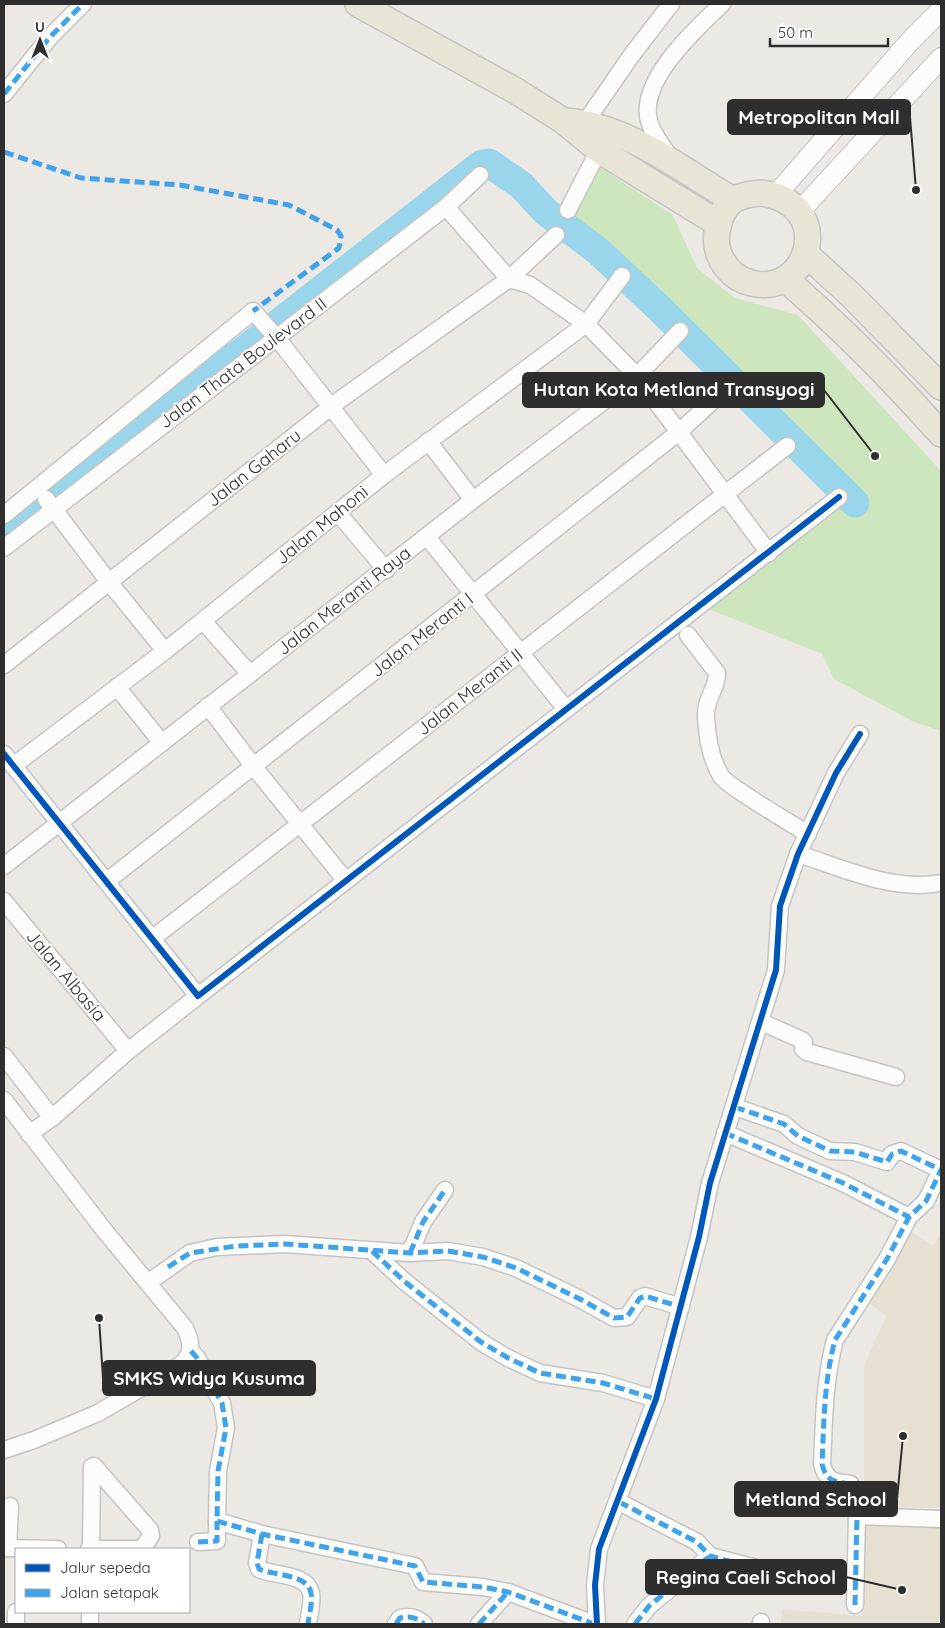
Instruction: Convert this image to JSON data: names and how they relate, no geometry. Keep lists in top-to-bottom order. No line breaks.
{"streets":{"street":["Jalan Thata Boulevard II","Jalan Gaharu","Jalan Mahoni","Jalan Meranti Raya","Jalan Meranti I","Jalan Meranti II","Jalan Albasia"]},"places":["Metropolitan Mall","Hutan Kota Metland Transyogi","SMKS Widya Kusuma","Metland School","Regina Caeli School"],"legend":["Jalur sepeda","Jalan setapak"],"scale_bar":"50 m","north":"top"}
